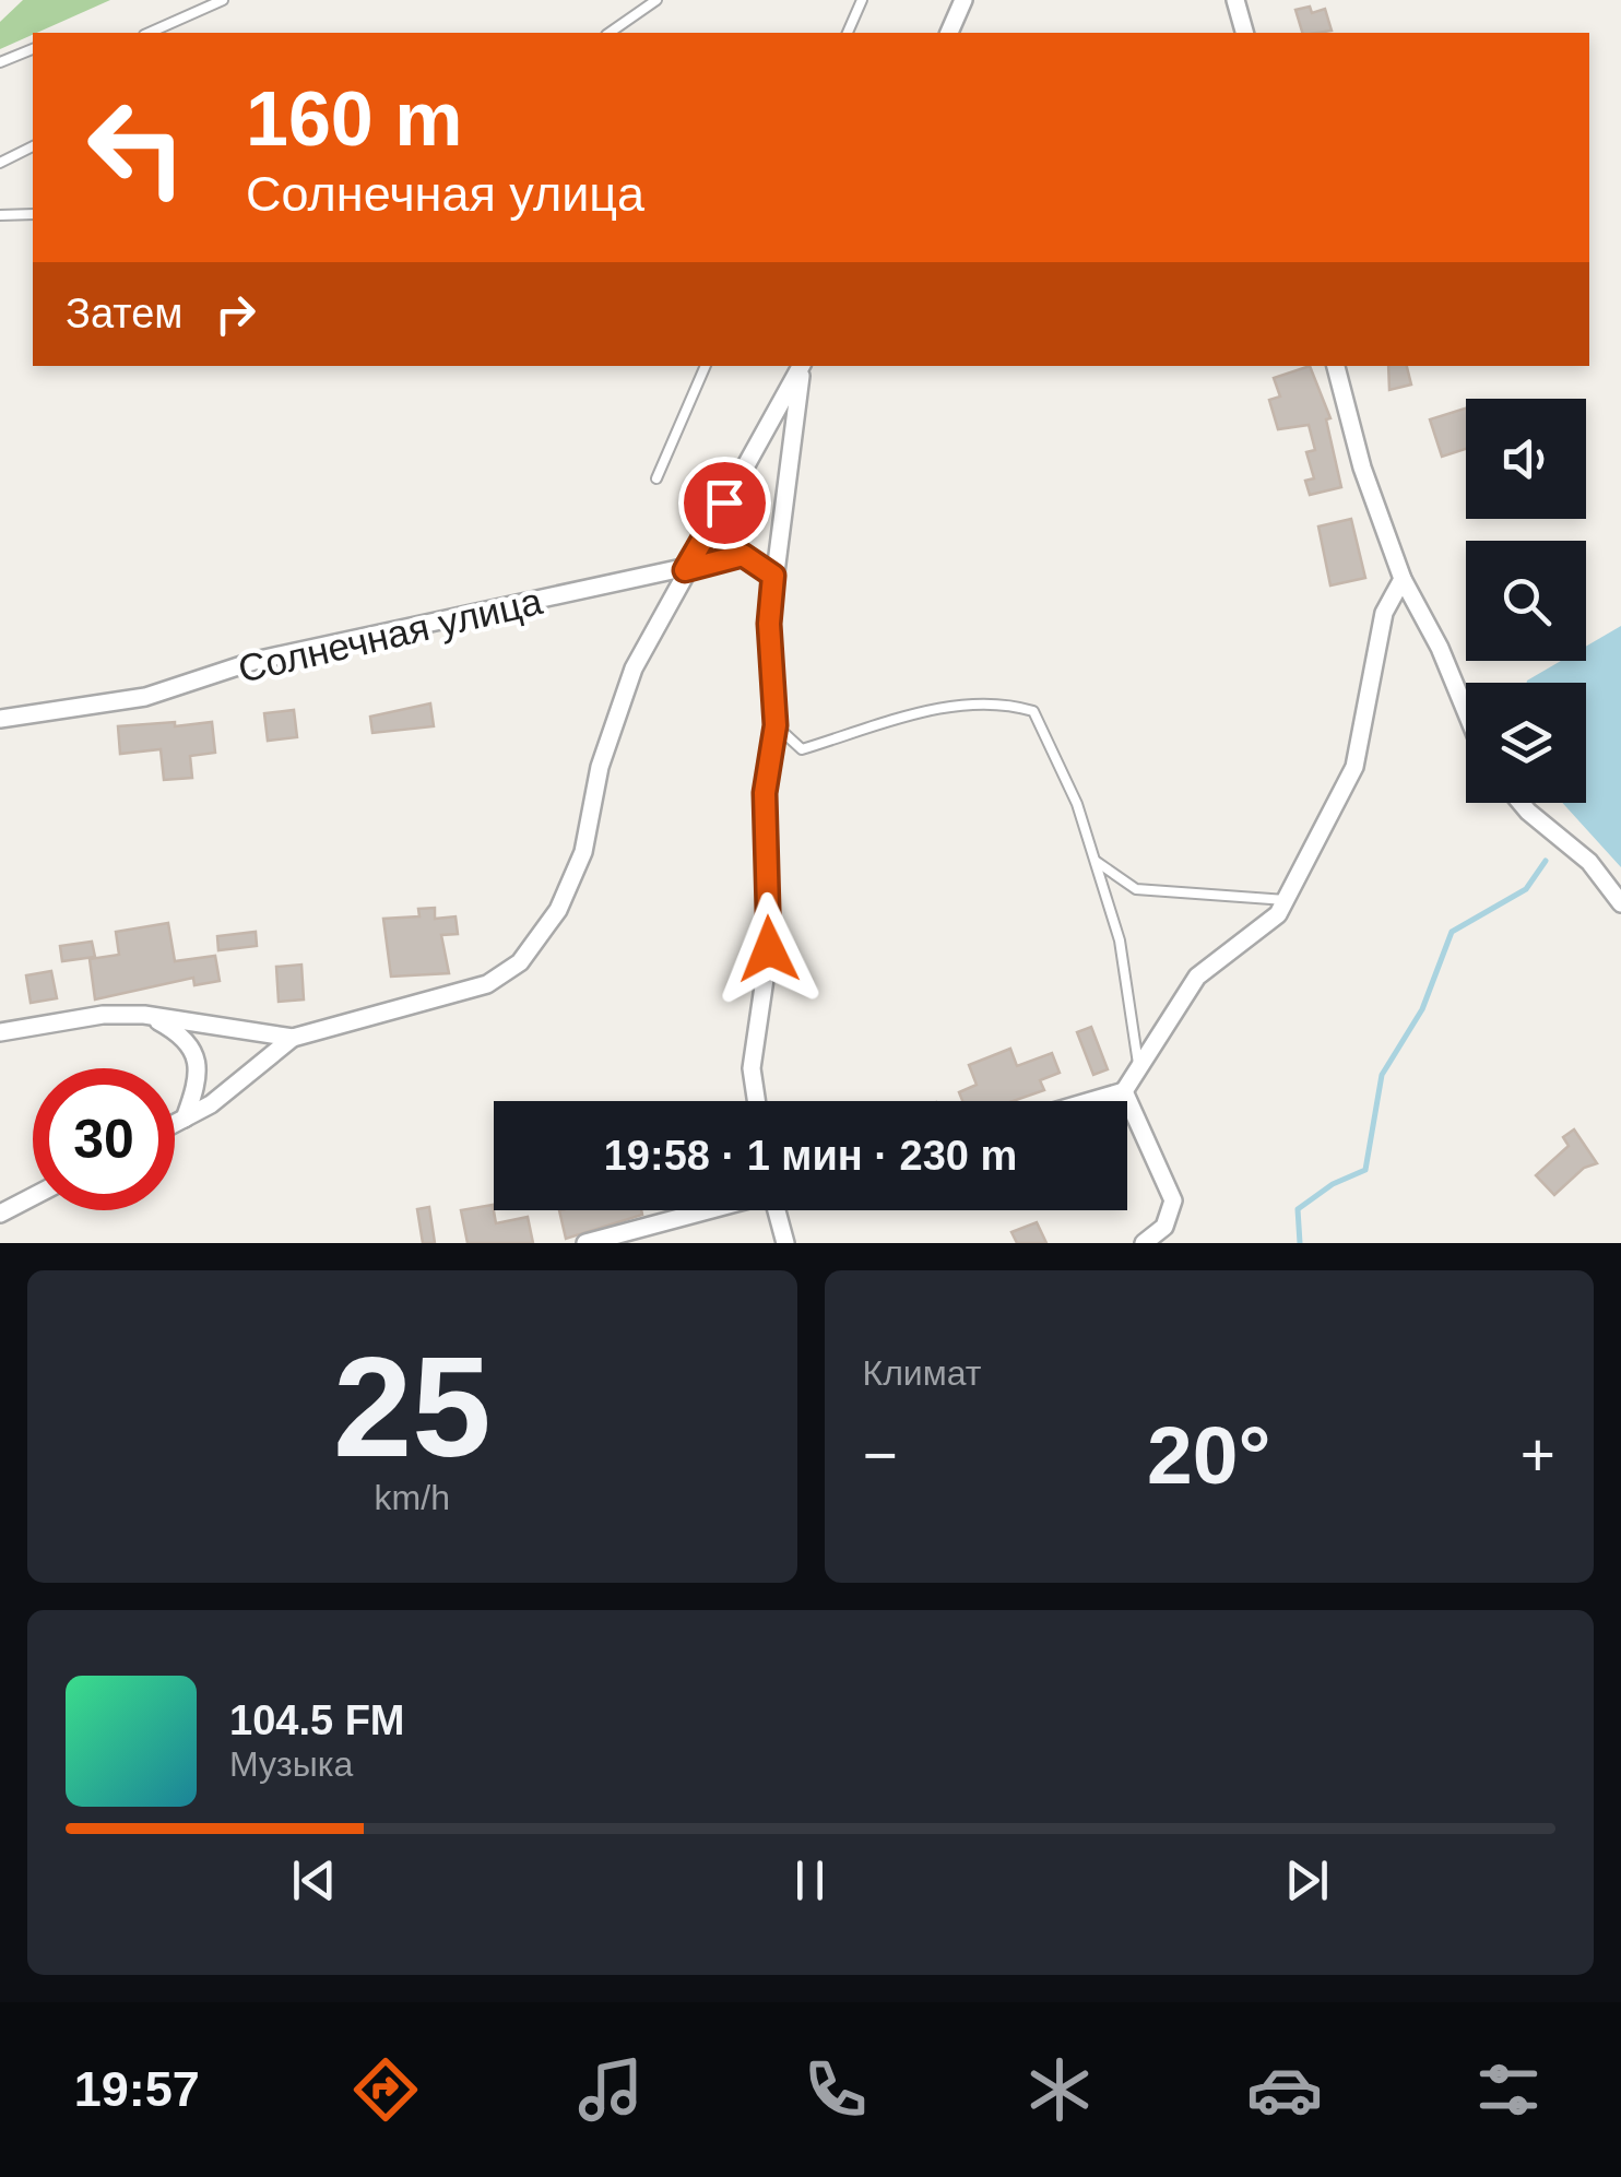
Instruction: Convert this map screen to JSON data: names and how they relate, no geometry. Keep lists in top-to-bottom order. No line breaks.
{"streets":{"street":["Солнечная улица"]},"page":{"turn":["160 m","Солнечная улица"],"then":"Затем","limit":"30","trip":"19:58 · 1 мин · 230 m","tile":[["25","km/h"],"Климат"],"heat":["−","20°","+"],"song":["104.5 FM","Музыка"],"tabs":"19:57"}}
